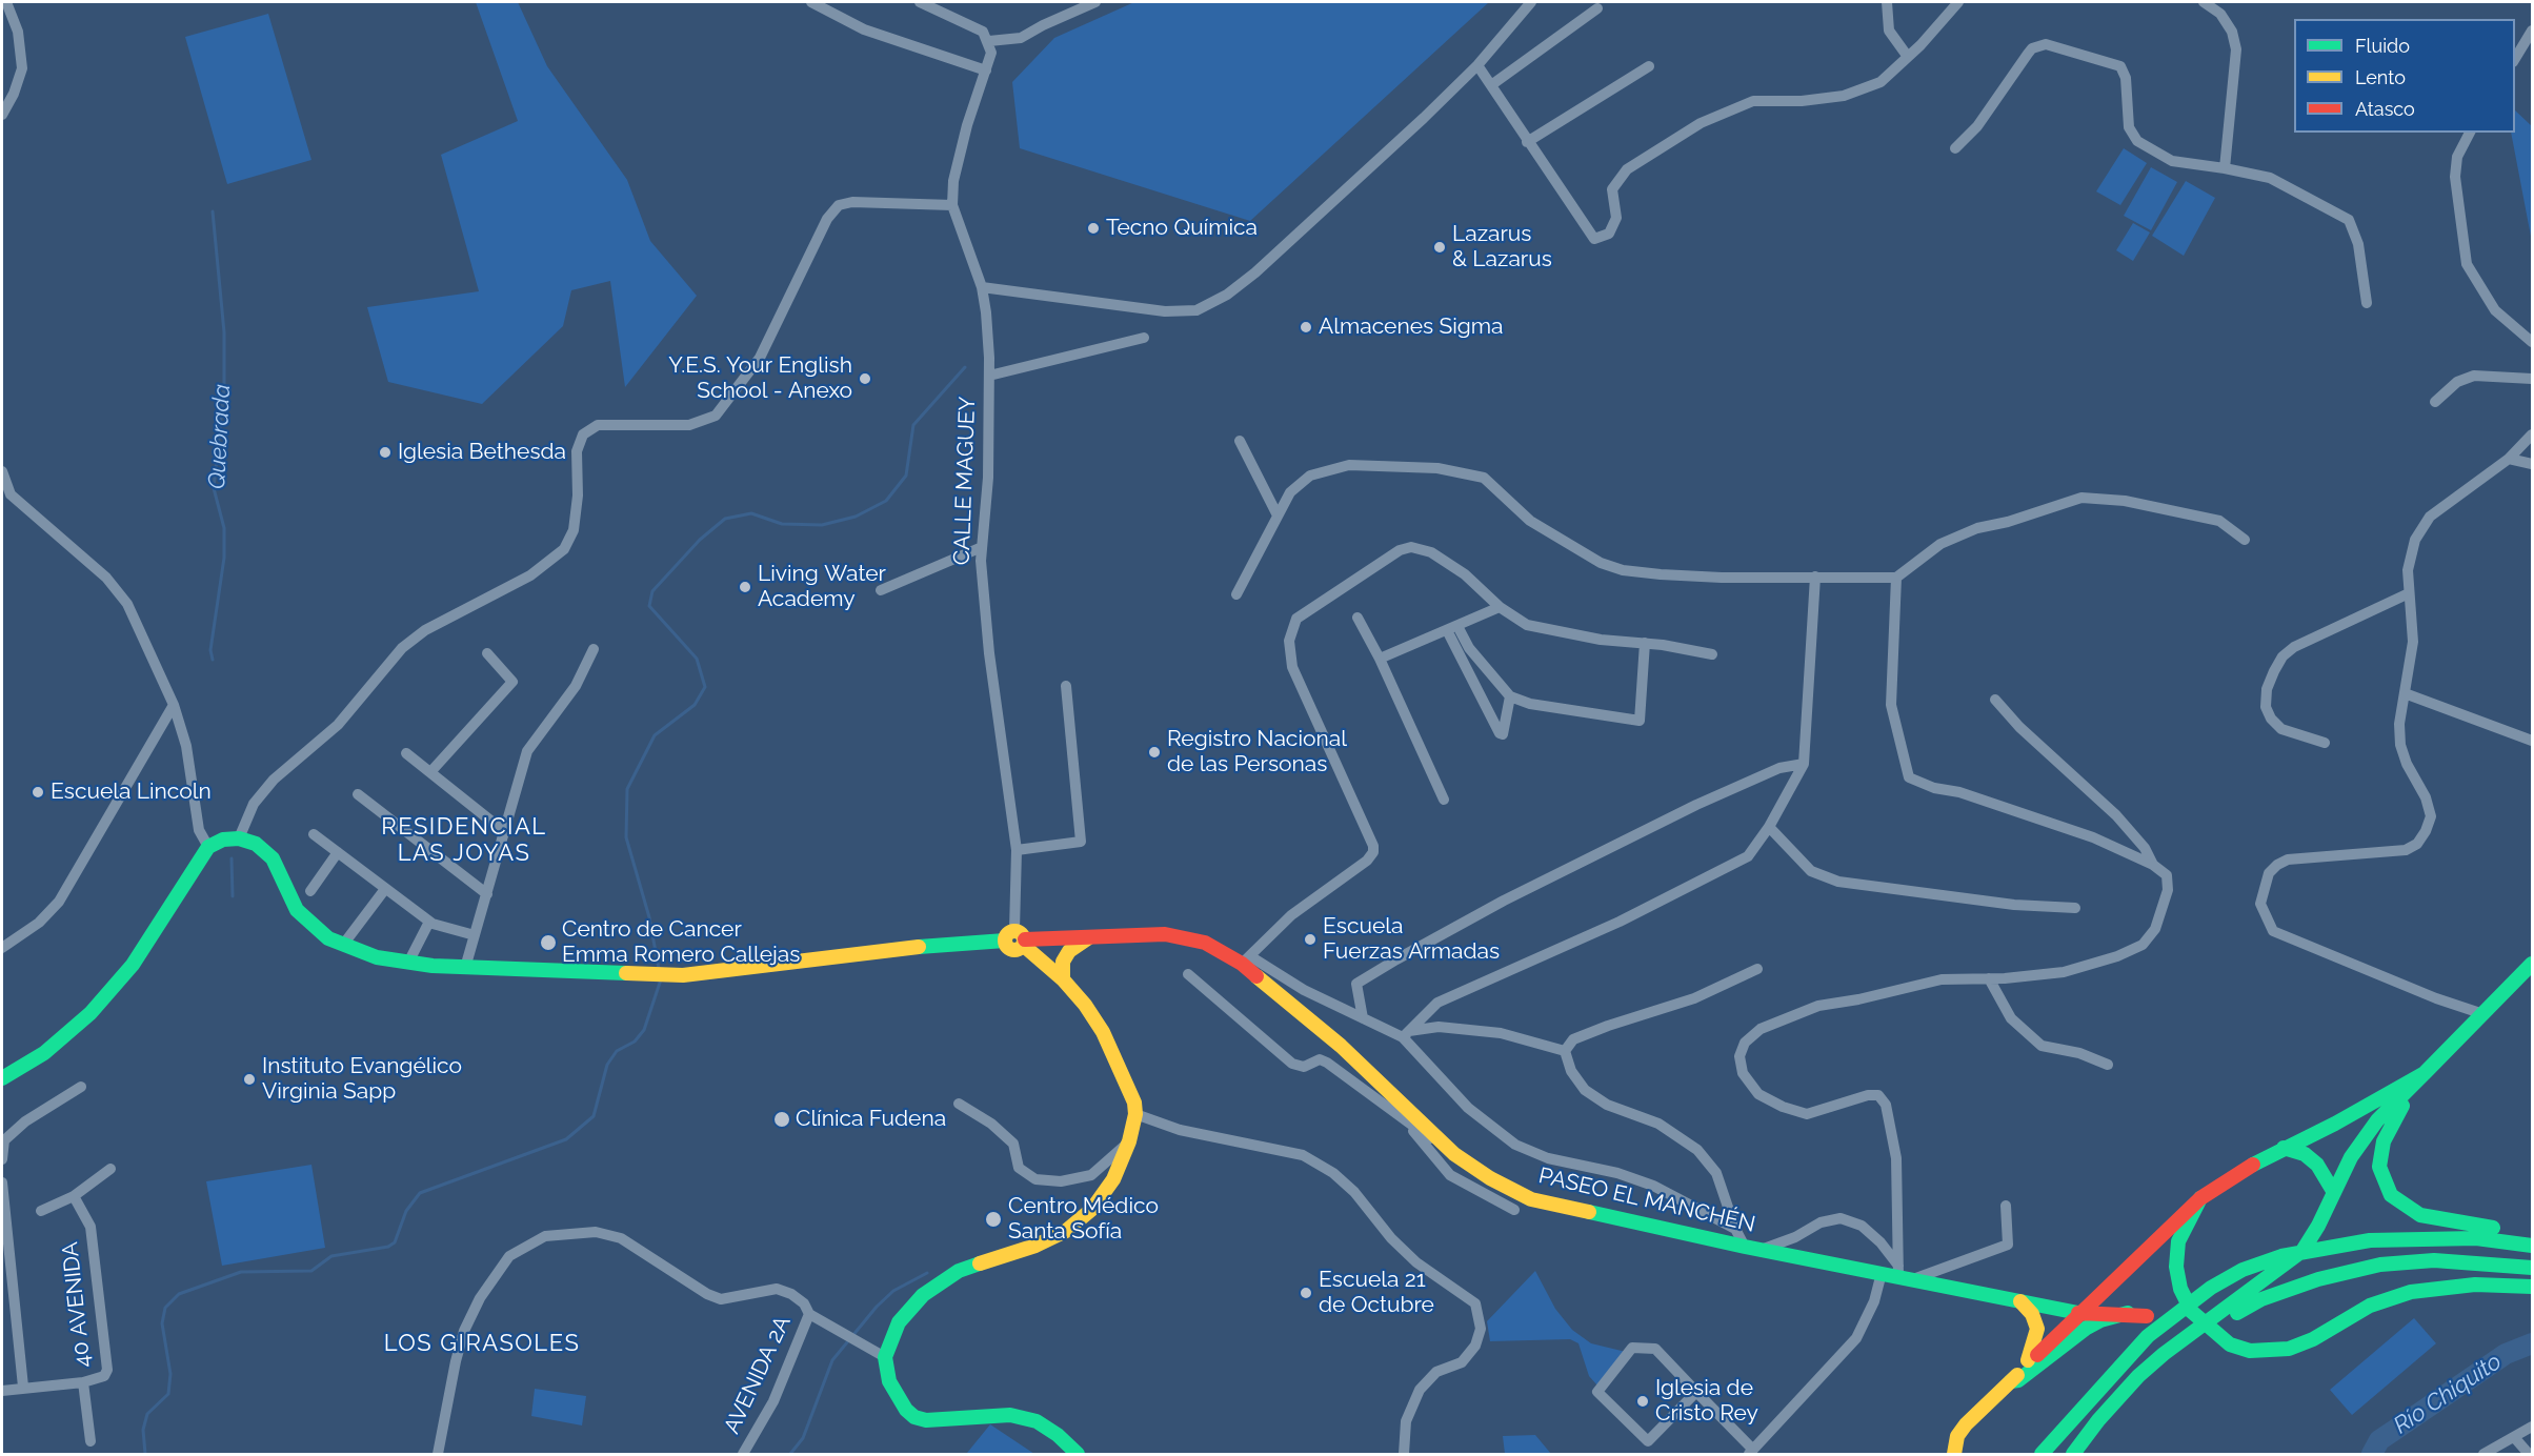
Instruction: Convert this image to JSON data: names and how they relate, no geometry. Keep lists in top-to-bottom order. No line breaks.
{"streets":{"main road":["PASEO EL MANCHÉN"],"street":["CALLE MAGUEY","40 AVENIDA","AVENIDA 2A"]},"crossings":[["CALLE MAGUEY","PASEO EL MANCHÉN"]],"districts":["RESIDENCIAL LAS JOYAS","LOS GIRASOLES"],"water":["Quebrada","Río Chiquito"],"places":["Tecno Química","Lazarus & Lazarus","Almacenes Sigma","Y.E.S. Your English School - Anexo","Iglesia Bethesda","Living Water Academy","Registro Nacional de las Personas","Escuela Lincoln","Escuela Fuerzas Armadas","Centro de Cancer Emma Romero Callejas","Instituto Evangélico Virginia Sapp","Clínica Fudena","Centro Médico Santa Sofía","Escuela 21 de Octubre","Iglesia de Cristo Rey"],"legend":["Fluido","Lento","Atasco"]}
